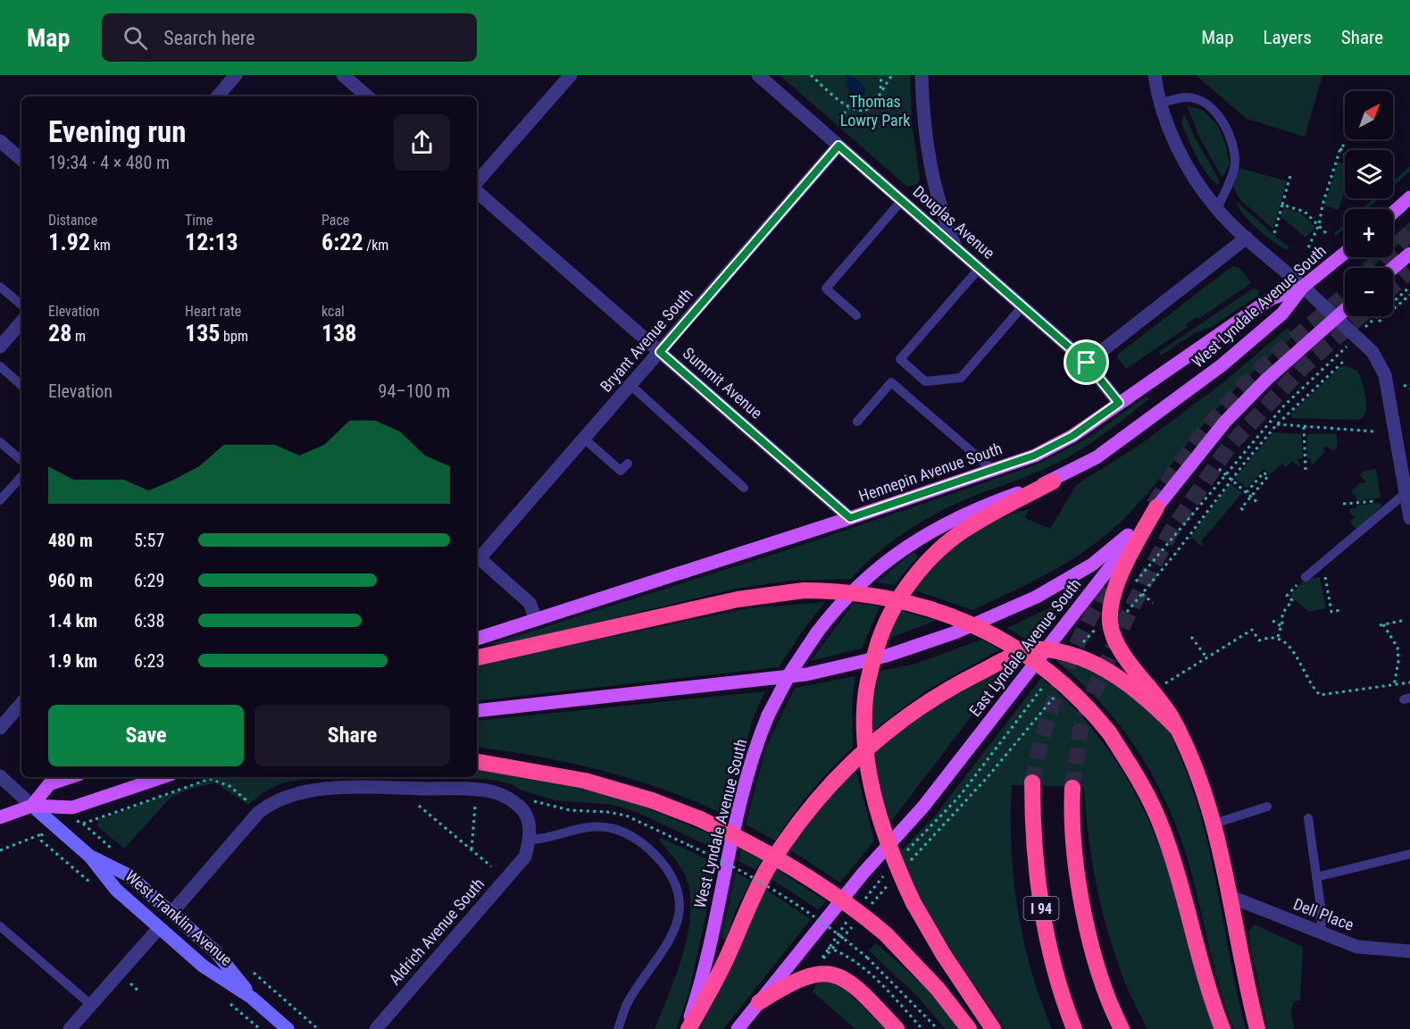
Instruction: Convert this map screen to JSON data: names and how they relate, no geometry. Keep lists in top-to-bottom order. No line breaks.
{"streets":{"highway":["I 94"],"main road":["West Lyndale Avenue South","Hennepin Avenue South","East Lyndale Avenue South","West Franklin Avenue"],"street":["Douglas Avenue","Bryant Avenue South","Summit Avenue","Dell Place","Aldrich Avenue South"]},"crossings":[["Douglas Avenue","Bryant Avenue South"],["Douglas Avenue","Hennepin Avenue South"],["West Lyndale Avenue South","Hennepin Avenue South"],["Bryant Avenue South","Summit Avenue"],["Summit Avenue","Hennepin Avenue South"]],"parks":["Thomas Lowry Park"],"north":"top right","page":{"header":"Map","search":"Search here","nav":["Map","Layers","Share"],"map_buttons":["+","−"],"heading":["Evening run","19:34 · 4 × 480 m"],"stats":[["Distance","1.92 km"],["Time","12:13"],["Pace","6:22 /km"],["Elevation","28 m"],["Heart rate","135 bpm"],["kcal","138"]],"chart":["Elevation","94–100 m"],"list":[{"name":"480 m","note":"5:57"},{"name":"960 m","note":"6:29"},{"name":"1.4 km","note":"6:38"},{"name":"1.9 km","note":"6:23"}],"buttons":["Save","Share"]}}
